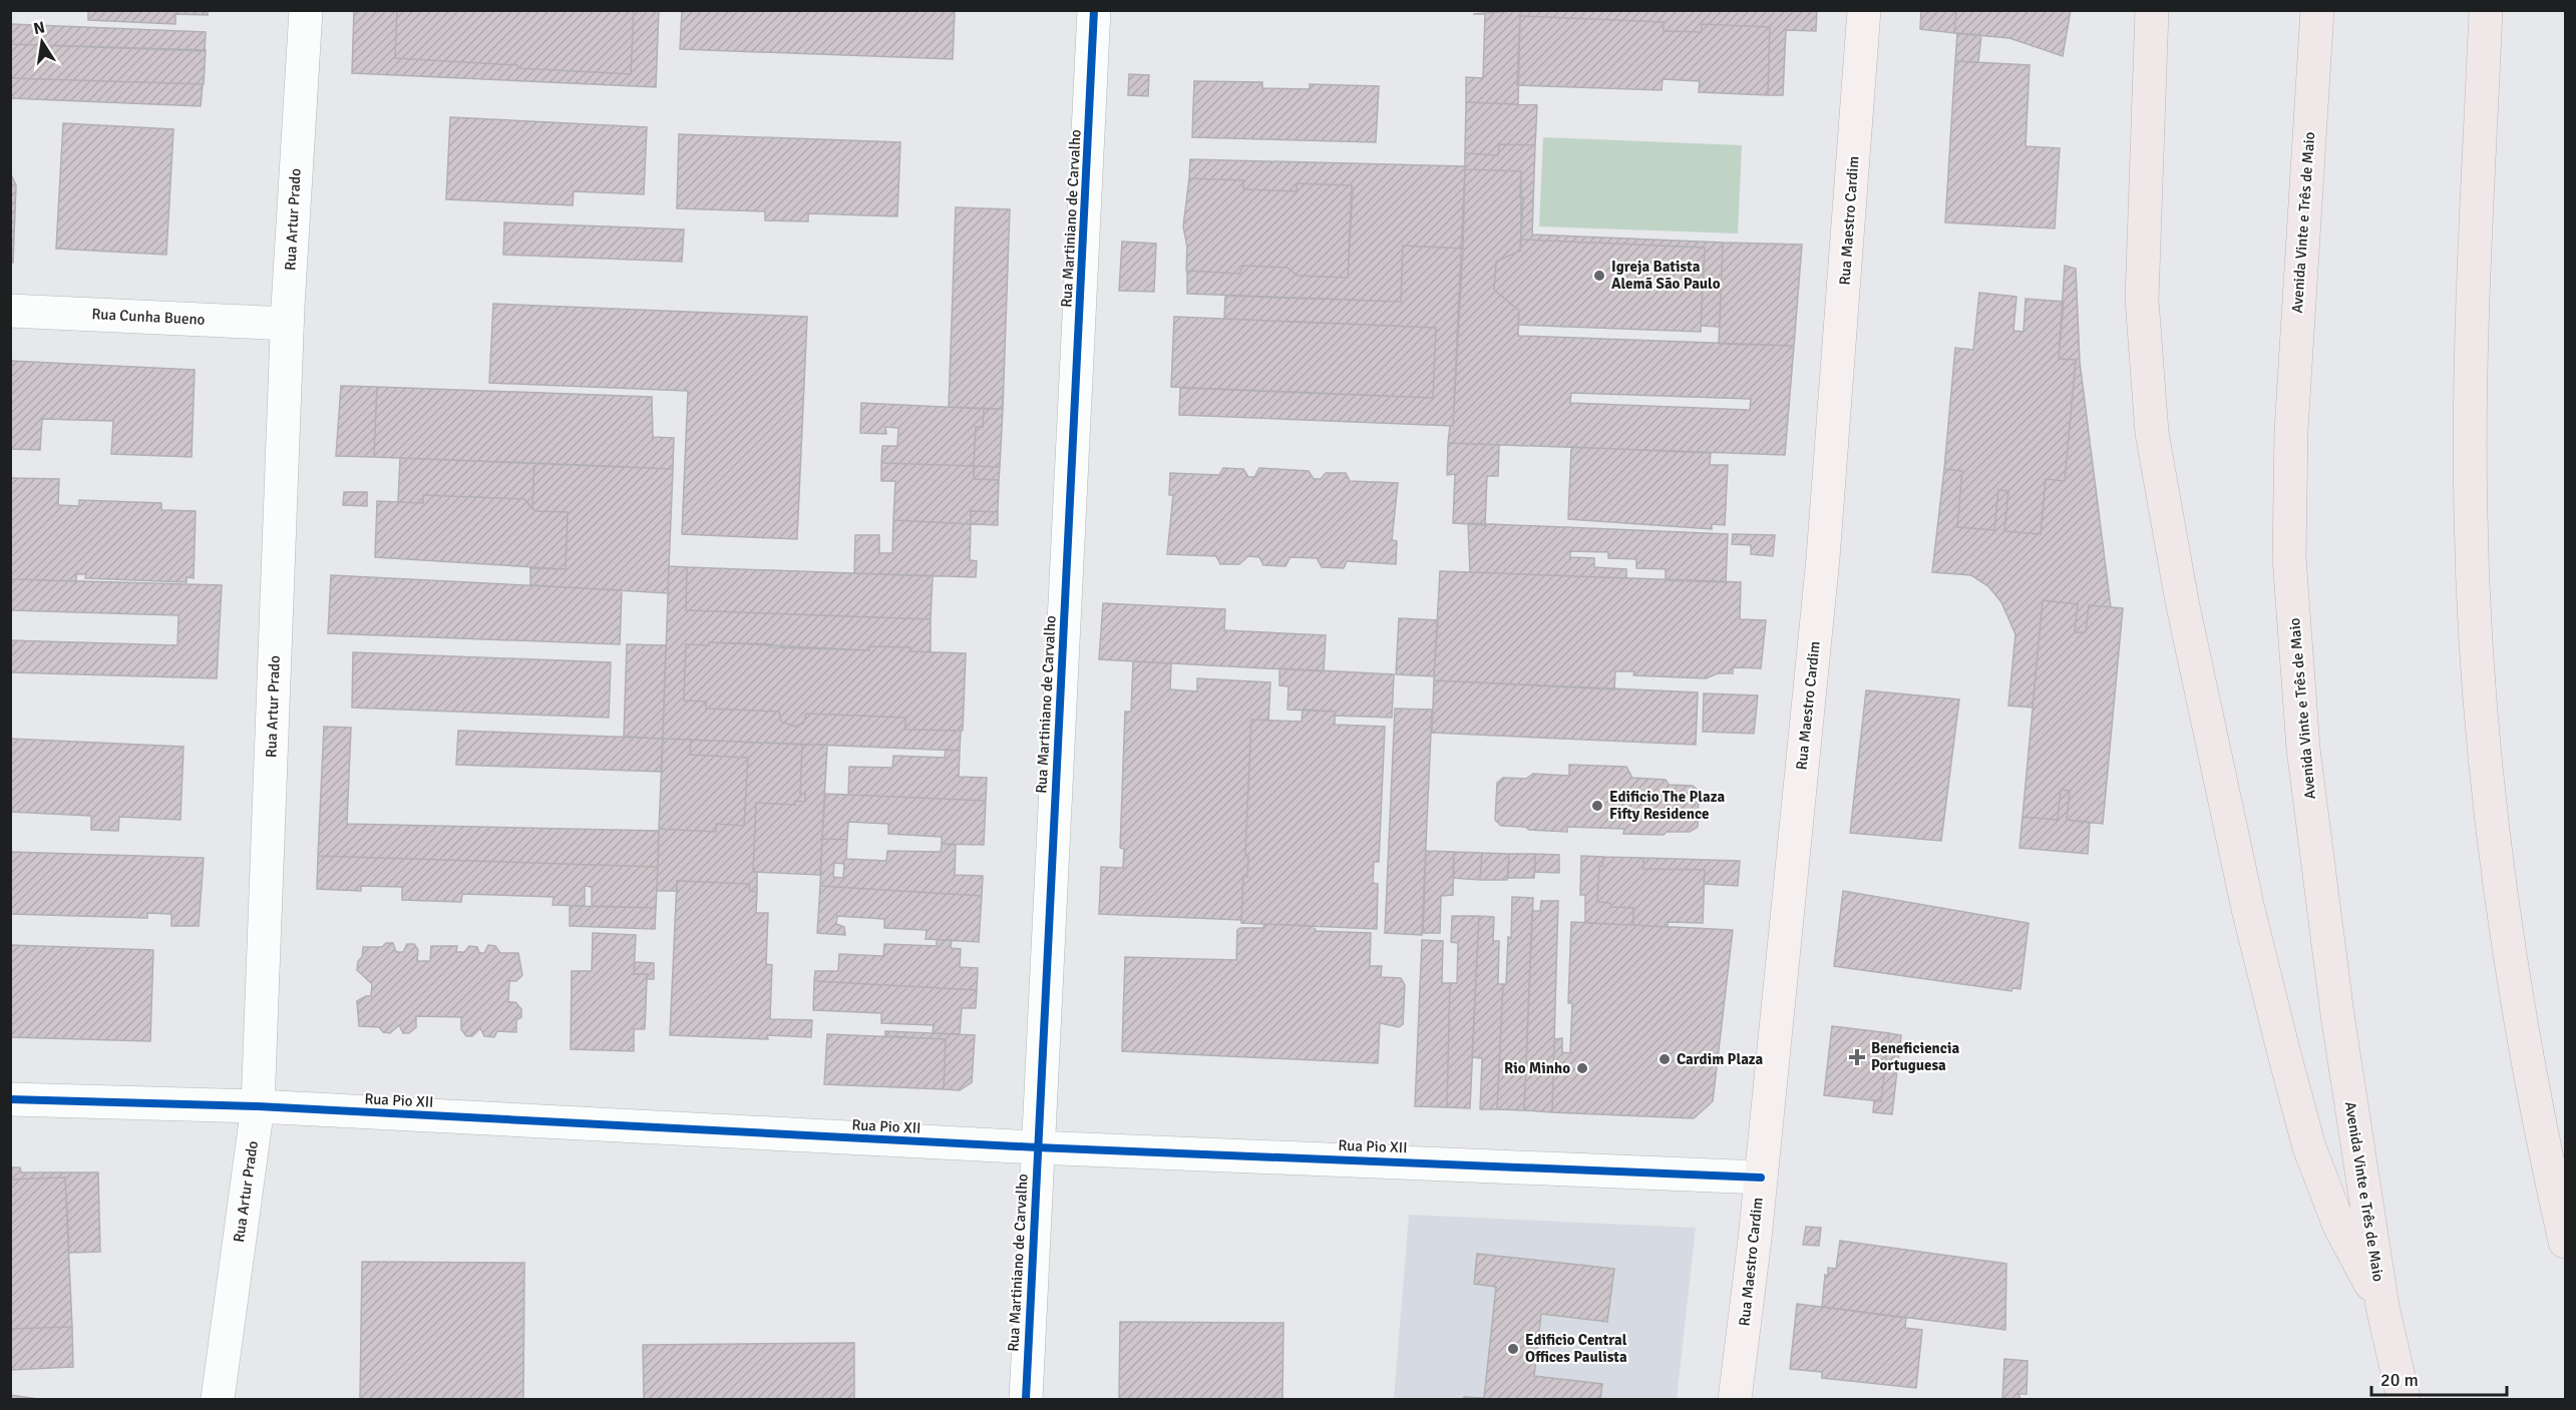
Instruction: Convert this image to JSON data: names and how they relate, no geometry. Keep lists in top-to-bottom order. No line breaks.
{"streets":{"highway":["Avenida Vinte e Três de Maio"],"main road":["Rua Maestro Cardim"],"street":["Rua Martiniano de Carvalho","Rua Artur Prado","Rua Cunha Bueno","Rua Pio XII"]},"crossings":[["Rua Martiniano de Carvalho","Rua Pio XII"],["Rua Artur Prado","Rua Cunha Bueno"],["Rua Artur Prado","Rua Pio XII"],["Rua Maestro Cardim","Rua Pio XII"]],"places":{"other":["Igreja Batista Alemã São Paulo","Edificio The Plaza Fifty Residence","Cardim Plaza","Rio Minho","Edificio Central Offices Paulista"],"health":["Beneficiencia Portuguesa"]},"scale_bar":"20 m","north":"top"}
